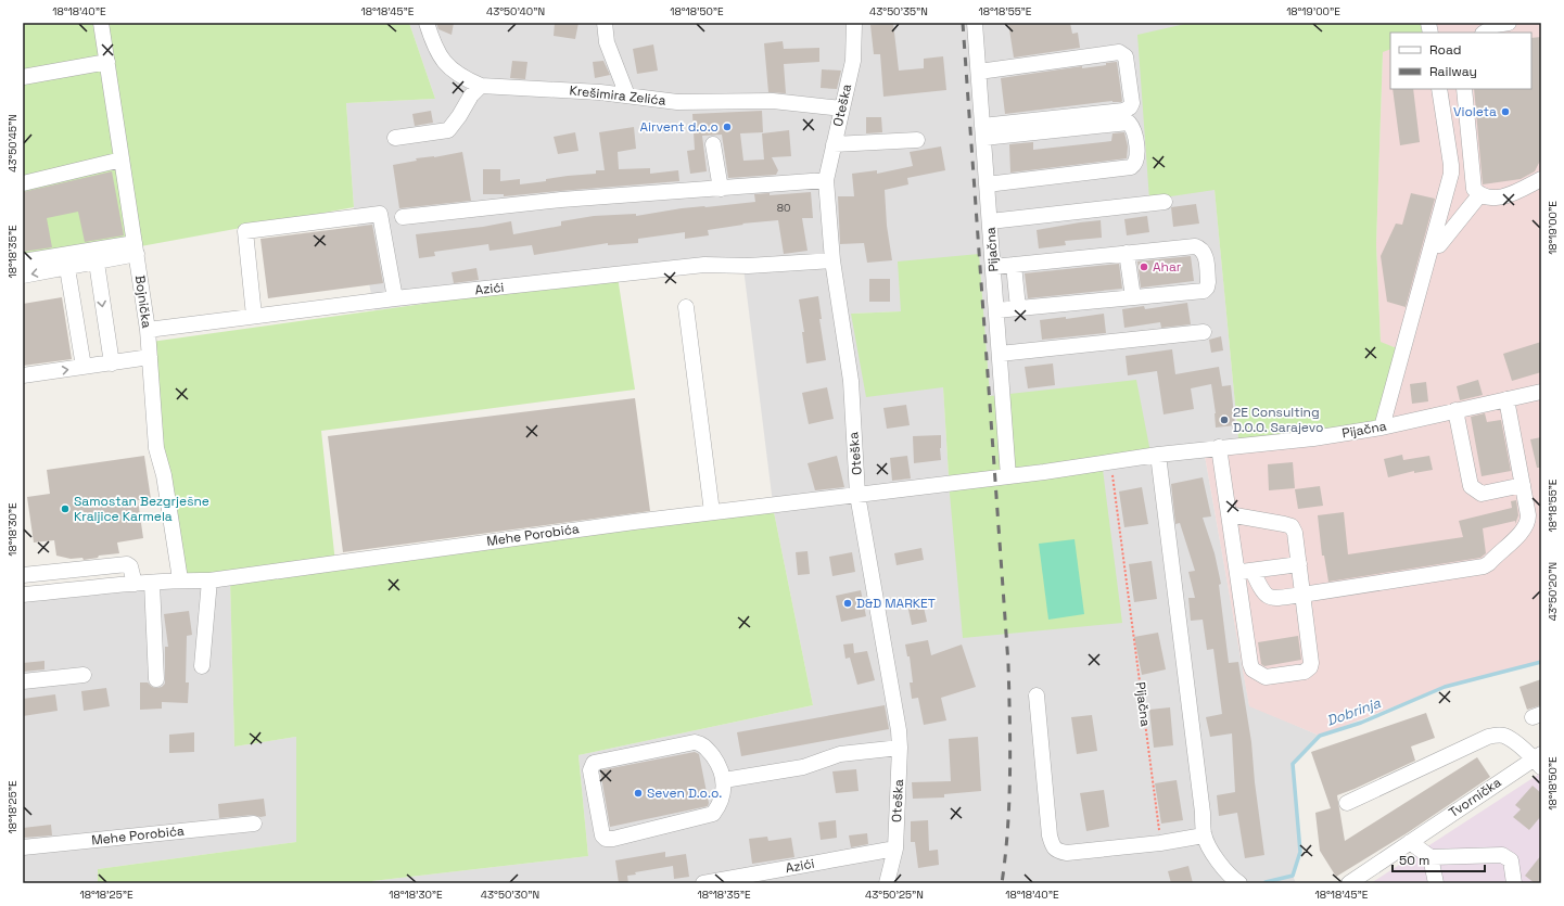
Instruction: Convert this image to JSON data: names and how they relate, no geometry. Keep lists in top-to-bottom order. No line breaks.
{"streets":{"street":["Krešimira Zelića","Oteška","Pijačna","Azići","Bojnička","Mehe Porobića","Tvornička"]},"crossings":[["Krešimira Zelića","Oteška"],["Oteška","Pijačna"],["Oteška","Azići"],["Oteška","Mehe Porobića"],["Pijačna","Mehe Porobića"],["Azići","Bojnička"],["Bojnička","Mehe Porobića"]],"water":["Dobrinja"],"places":["Violeta","Airvent d.o.o","Ahar","2E Consulting D.O.O. Sarajevo","Samostan Bezgrješne Kraljice Karmela","D&D MARKET","Seven D.o.o."],"house_numbers":["80"],"legend":["Road","Railway"],"scale_bar":"50 m","coordinates":["18°18'40\"E","18°18'45\"E","43°50'40\"N","18°18'50\"E","43°50'35\"N","18°18'55\"E","18°19'00\"E","43°50'45\"N","18°18'35\"E","18°18'30\"E","43°50'20\"N","18°18'25\"E","43°50'30\"N","43°50'25\"N"]}
